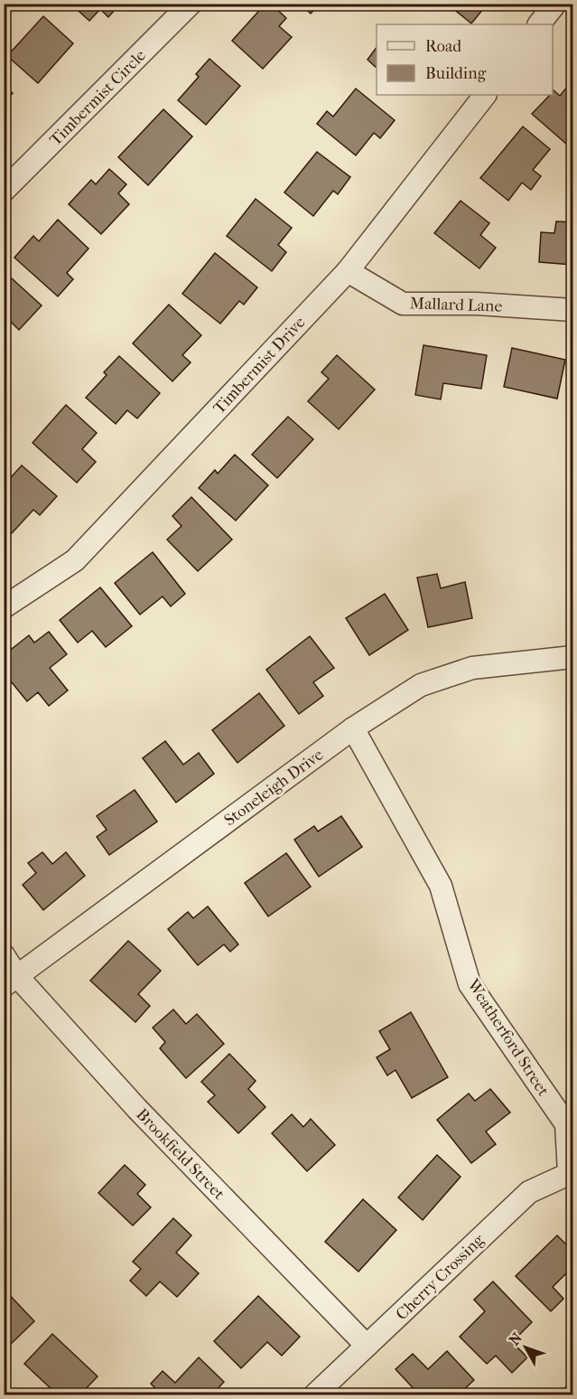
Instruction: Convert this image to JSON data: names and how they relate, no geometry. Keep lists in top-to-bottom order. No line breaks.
{"streets":{"street":["Timbermist Circle","Mallard Lane","Timbermist Drive","Stoneleigh Drive","Weatherford Street","Brookfield Street","Cherry Crossing"]},"crossings":[["Mallard Lane","Timbermist Drive"],["Stoneleigh Drive","Weatherford Street"],["Stoneleigh Drive","Brookfield Street"],["Weatherford Street","Cherry Crossing"],["Brookfield Street","Cherry Crossing"]],"legend":["Road","Building"],"north":"top left"}
